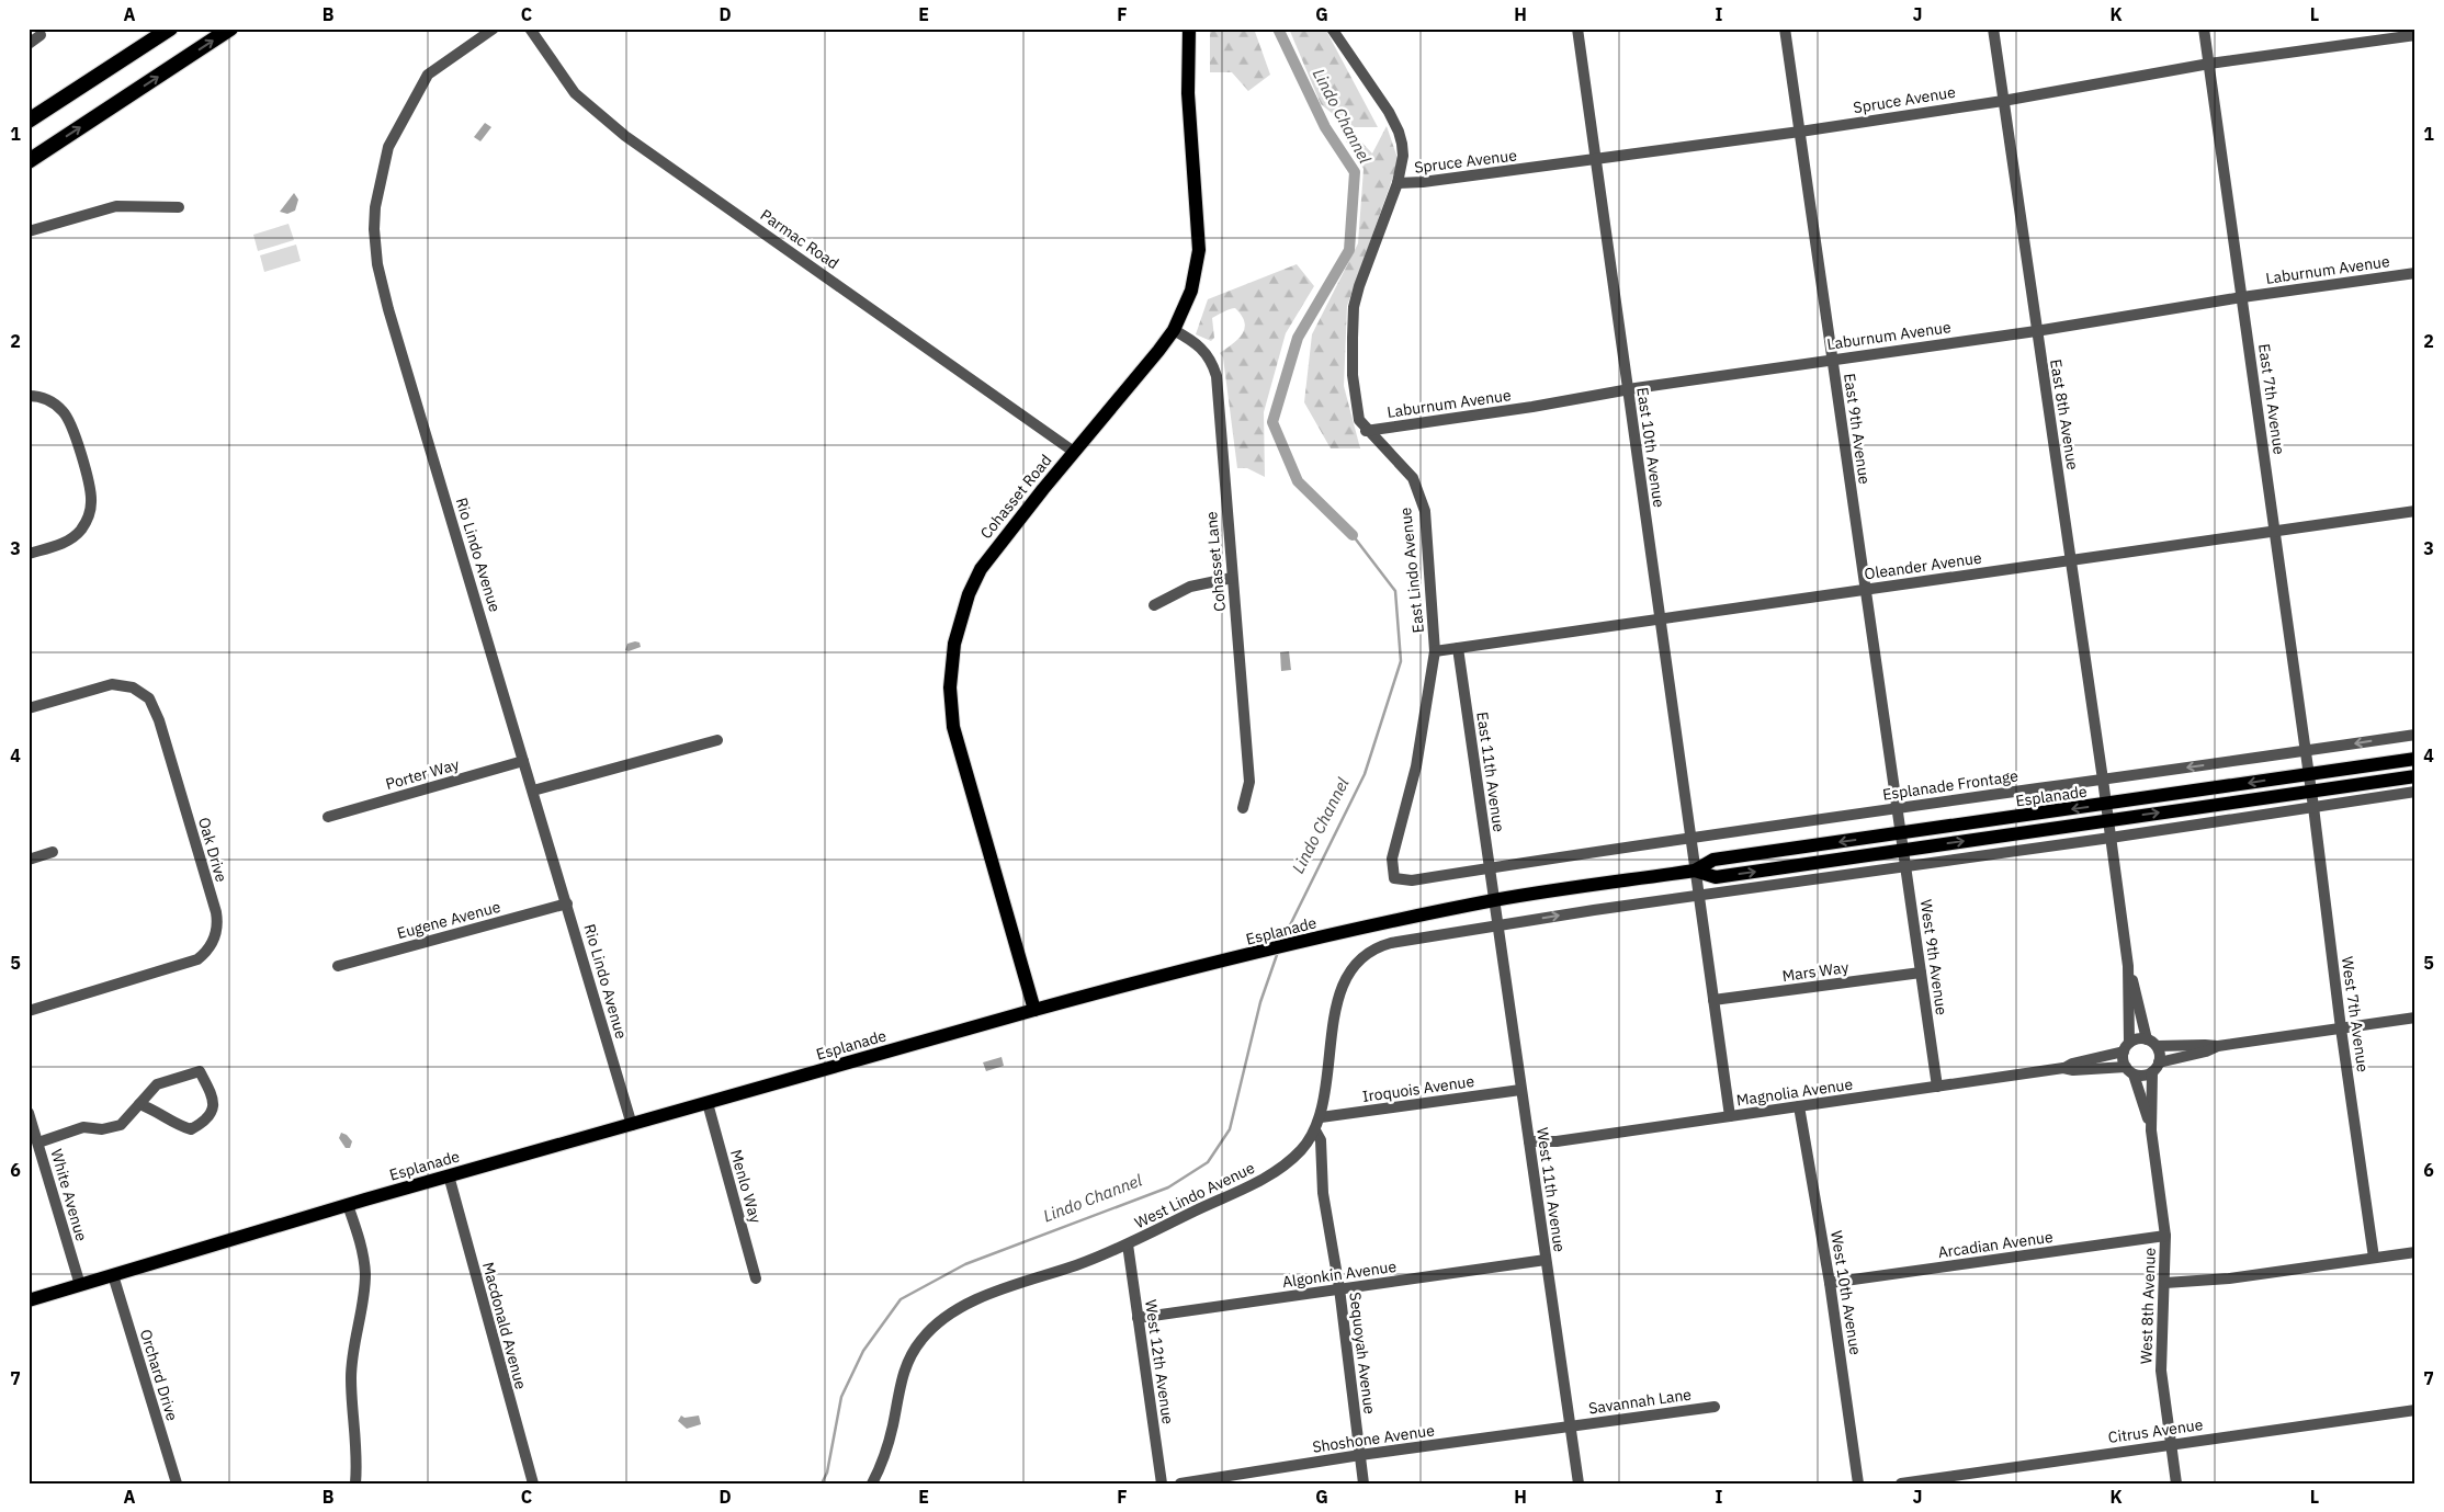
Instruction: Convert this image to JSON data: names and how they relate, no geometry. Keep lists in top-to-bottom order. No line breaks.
{"streets":{"main road":["Cohasset Road","Esplanade"],"street":["Spruce Avenue","Parmac Road","Laburnum Avenue","East 7th Avenue","East 8th Avenue","East 9th Avenue","East 10th Avenue","Rio Lindo Avenue","Cohasset Lane","Oleander Avenue","East Lindo Avenue","East 11th Avenue","Porter Way","Esplanade Frontage","Oak Drive","Eugene Avenue","West 9th Avenue","Mars Way","West 7th Avenue","Iroquois Avenue","Magnolia Avenue","Menlo Way","West 11th Avenue","White Avenue","West Lindo Avenue","Arcadian Avenue","Algonkin Avenue","West 10th Avenue","West 8th Avenue","Macdonald Avenue","Sequoyah Avenue","West 12th Avenue","Orchard Drive","Savannah Lane","Citrus Avenue","Shoshone Avenue"]},"crossings":[["Spruce Avenue","East 7th Avenue"],["Spruce Avenue","East 8th Avenue"],["Spruce Avenue","East 9th Avenue"],["Spruce Avenue","East 10th Avenue"],["Spruce Avenue","East Lindo Avenue"],["Parmac Road","Cohasset Road"],["Laburnum Avenue","East 7th Avenue"],["Laburnum Avenue","East 8th Avenue"],["Laburnum Avenue","East 9th Avenue"],["Laburnum Avenue","East 10th Avenue"],["Laburnum Avenue","East Lindo Avenue"],["East 7th Avenue","Oleander Avenue"],["East 7th Avenue","Esplanade Frontage"],["East 7th Avenue","Esplanade"],["East 7th Avenue","West 7th Avenue"],["East 8th Avenue","Oleander Avenue"],["East 8th Avenue","Esplanade Frontage"],["East 8th Avenue","Esplanade"],["East 9th Avenue","Oleander Avenue"],["East 9th Avenue","Esplanade Frontage"],["East 9th Avenue","Esplanade"],["East 9th Avenue","West 9th Avenue"],["East 10th Avenue","Oleander Avenue"],["East 10th Avenue","Esplanade Frontage"],["East 10th Avenue","Esplanade"],["Cohasset Road","Cohasset Lane"],["Cohasset Road","Esplanade"],["Rio Lindo Avenue","Porter Way"],["Rio Lindo Avenue","Esplanade"],["Rio Lindo Avenue","Eugene Avenue"],["Oleander Avenue","East Lindo Avenue"],["Oleander Avenue","East 11th Avenue"],["East Lindo Avenue","Esplanade Frontage"],["East 11th Avenue","Esplanade Frontage"],["East 11th Avenue","Esplanade"],["East 11th Avenue","West 11th Avenue"],["Esplanade","West 9th Avenue"],["Esplanade","West 7th Avenue"],["Esplanade","Menlo Way"],["Esplanade","West 11th Avenue"],["Esplanade","White Avenue"],["Esplanade","Macdonald Avenue"],["Esplanade","Orchard Drive"],["West 9th Avenue","Mars Way"],["West 9th Avenue","Magnolia Avenue"],["Iroquois Avenue","West 11th Avenue"],["Iroquois Avenue","West Lindo Avenue"],["Magnolia Avenue","West 11th Avenue"],["Magnolia Avenue","West 10th Avenue"],["Magnolia Avenue","West 8th Avenue"],["West 11th Avenue","West Lindo Avenue"],["West 11th Avenue","Algonkin Avenue"],["West 11th Avenue","Savannah Lane"],["West 11th Avenue","Shoshone Avenue"],["West Lindo Avenue","Sequoyah Avenue"],["West Lindo Avenue","West 12th Avenue"],["Arcadian Avenue","West 10th Avenue"],["Arcadian Avenue","West 8th Avenue"],["Algonkin Avenue","Sequoyah Avenue"],["Algonkin Avenue","West 12th Avenue"],["West 8th Avenue","Citrus Avenue"],["Sequoyah Avenue","Shoshone Avenue"],["Savannah Lane","Shoshone Avenue"]],"water":["Lindo Channel"],"grid":{"columns":["A","B","C","D","E","F","G","H","I","J","K","L"],"rows":["1","2","3","4","5","6","7"]}}
